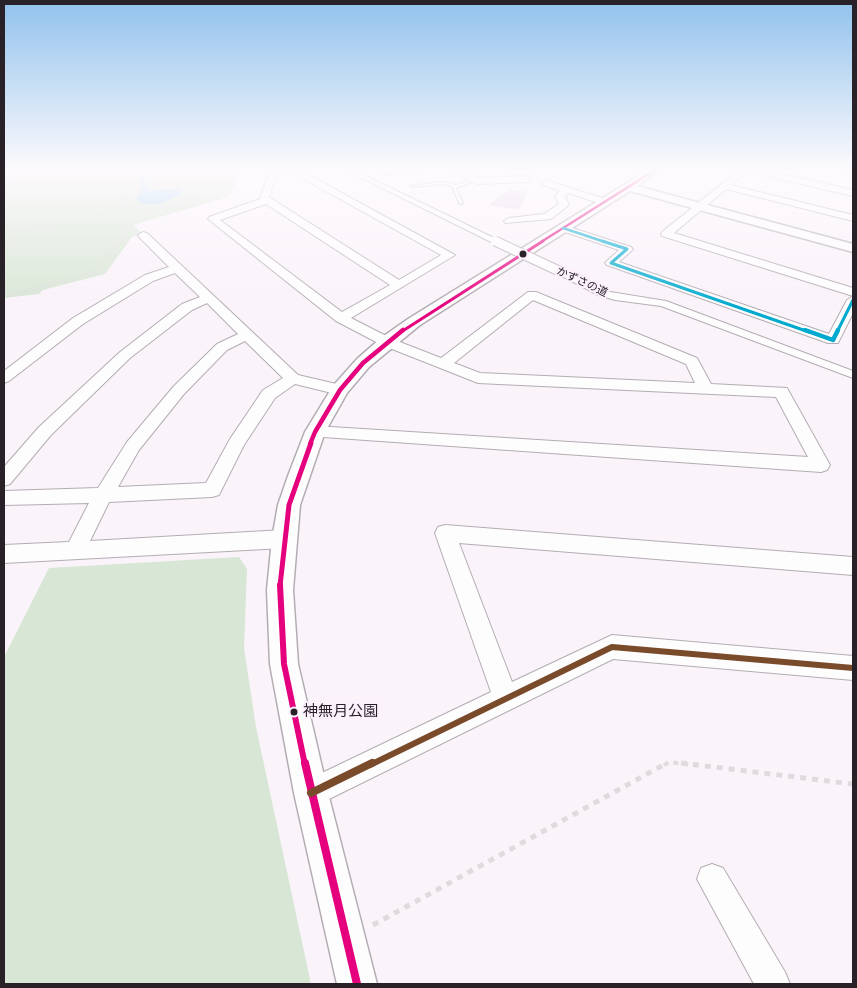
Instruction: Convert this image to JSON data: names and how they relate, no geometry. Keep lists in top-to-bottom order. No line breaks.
{"streets":{"street":["かずさの道"]},"places":["神無月公園"]}
